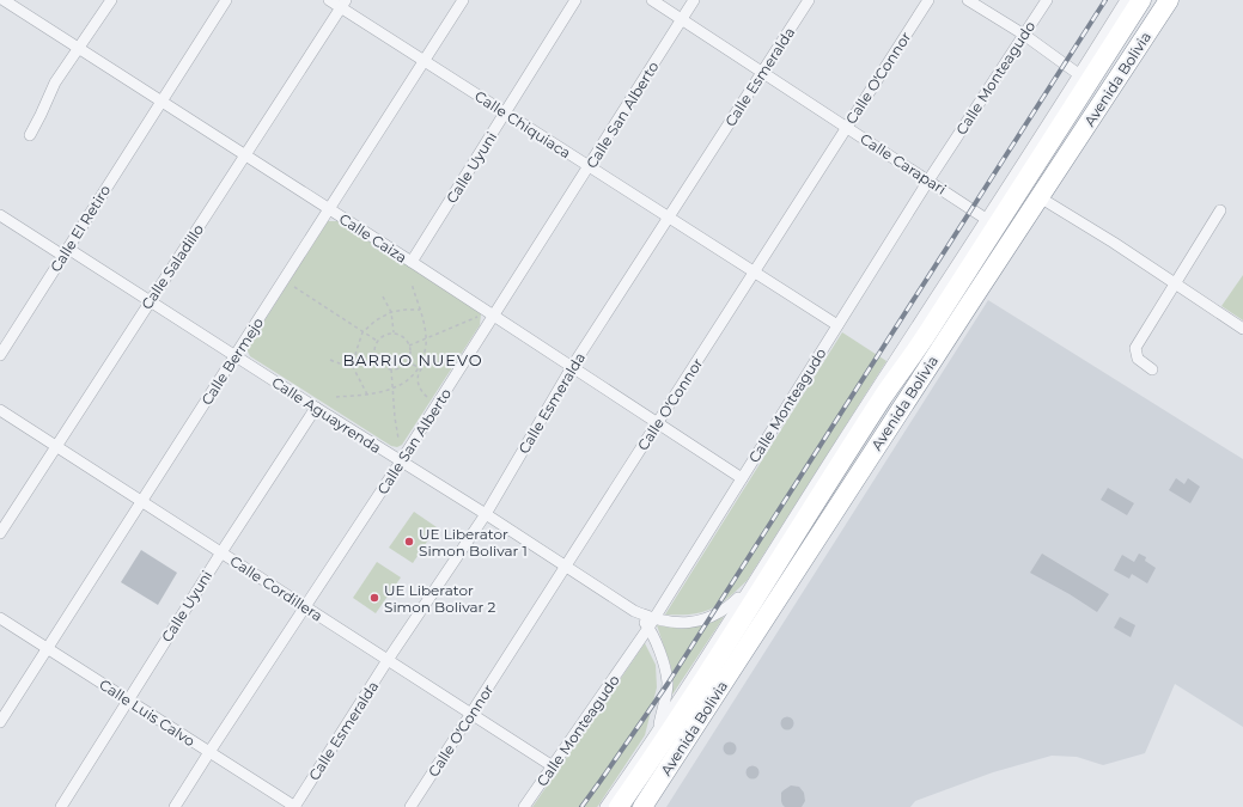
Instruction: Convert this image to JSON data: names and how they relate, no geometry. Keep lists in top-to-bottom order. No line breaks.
{"streets":{"highway":["Avenida Bolivia"],"street":["Calle Esmeralda","Calle O'Connor","Calle Monteagudo","Calle San Alberto","Calle Chiquiaca","Calle Carapari","Calle Uyuni","Calle El Retiro","Calle Caiza","Calle Saladillo","Calle Bermejo","Calle Aguayrenda","Calle Cordillera","Calle Luis Calvo"]},"crossings":[["Calle Esmeralda","Calle Chiquiaca"],["Calle Esmeralda","Calle Carapari"],["Calle Esmeralda","Calle Caiza"],["Calle Esmeralda","Calle Aguayrenda"],["Calle Esmeralda","Calle Cordillera"],["Calle Esmeralda","Calle Luis Calvo"],["Calle O'Connor","Calle Chiquiaca"],["Calle O'Connor","Calle Carapari"],["Calle O'Connor","Calle Caiza"],["Calle O'Connor","Calle Aguayrenda"],["Calle O'Connor","Calle Cordillera"],["Calle Monteagudo","Calle Chiquiaca"],["Calle Monteagudo","Calle Carapari"],["Calle Monteagudo","Calle Caiza"],["Calle Monteagudo","Calle Aguayrenda"],["Calle Monteagudo","Calle Cordillera"],["Calle San Alberto","Calle Chiquiaca"],["Calle San Alberto","Calle Carapari"],["Calle San Alberto","Calle Caiza"],["Calle San Alberto","Calle Aguayrenda"],["Calle San Alberto","Calle Cordillera"],["Calle San Alberto","Calle Luis Calvo"],["Calle Chiquiaca","Calle Uyuni"],["Calle Chiquiaca","Calle Saladillo"],["Calle Chiquiaca","Calle Bermejo"],["Calle Uyuni","Calle Caiza"],["Calle Uyuni","Calle Aguayrenda"],["Calle Uyuni","Calle Cordillera"],["Calle Uyuni","Calle Luis Calvo"],["Calle El Retiro","Calle Caiza"],["Calle El Retiro","Calle Aguayrenda"],["Calle Caiza","Calle Saladillo"],["Calle Caiza","Calle Bermejo"],["Calle Saladillo","Calle Aguayrenda"],["Calle Saladillo","Calle Cordillera"],["Calle Bermejo","Calle Aguayrenda"],["Calle Bermejo","Calle Cordillera"],["Calle Bermejo","Calle Luis Calvo"]],"districts":["BARRIO NUEVO"],"places":["UE Liberator Simon Bolivar 1","UE Liberator Simon Bolivar 2"]}
